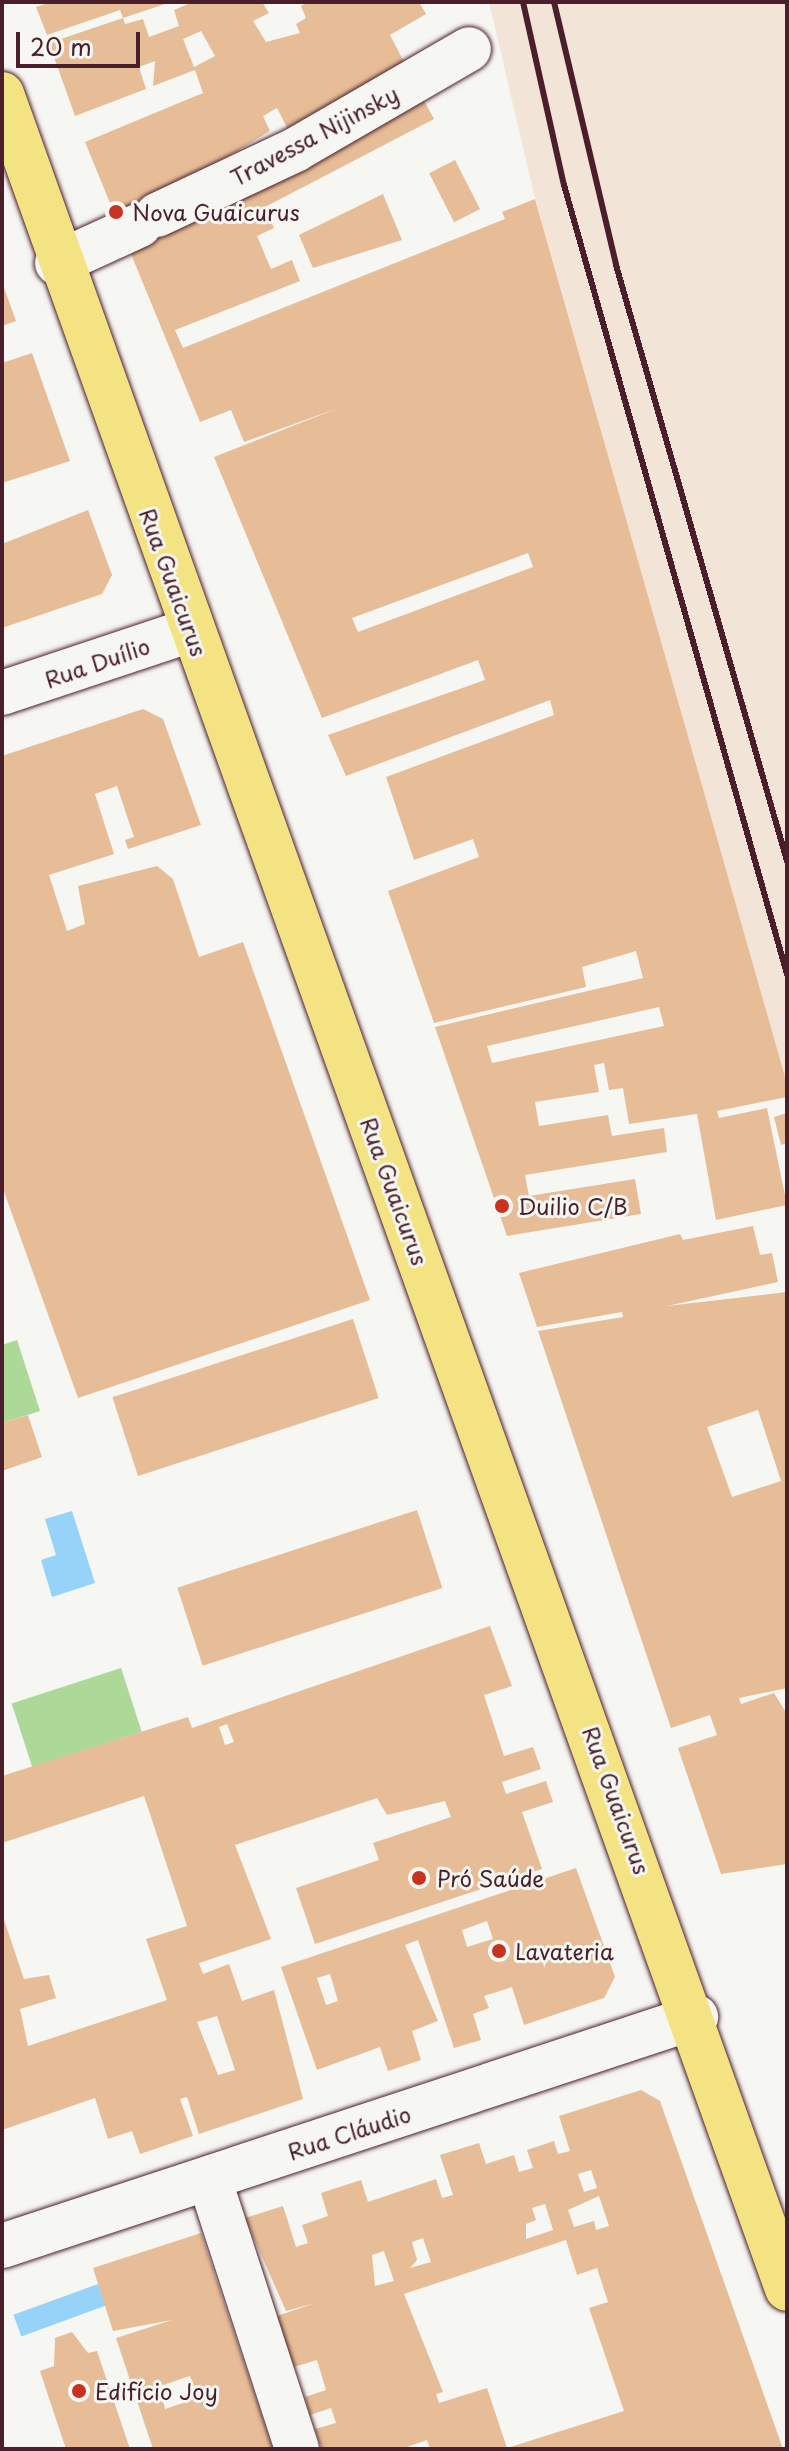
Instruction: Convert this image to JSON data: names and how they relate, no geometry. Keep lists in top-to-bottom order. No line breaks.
{"streets":{"main road":["Rua Guaicurus"],"street":["Travessa Nijinsky","Rua Duílio","Rua Cláudio"]},"crossings":[["Travessa Nijinsky","Rua Guaicurus"],["Rua Guaicurus","Rua Duílio"],["Rua Guaicurus","Rua Cláudio"]],"places":["Nova Guaicurus","Duilio C/B","Pró Saúde","Lavateria","Edifício Joy"],"scale_bar":"20 m"}
